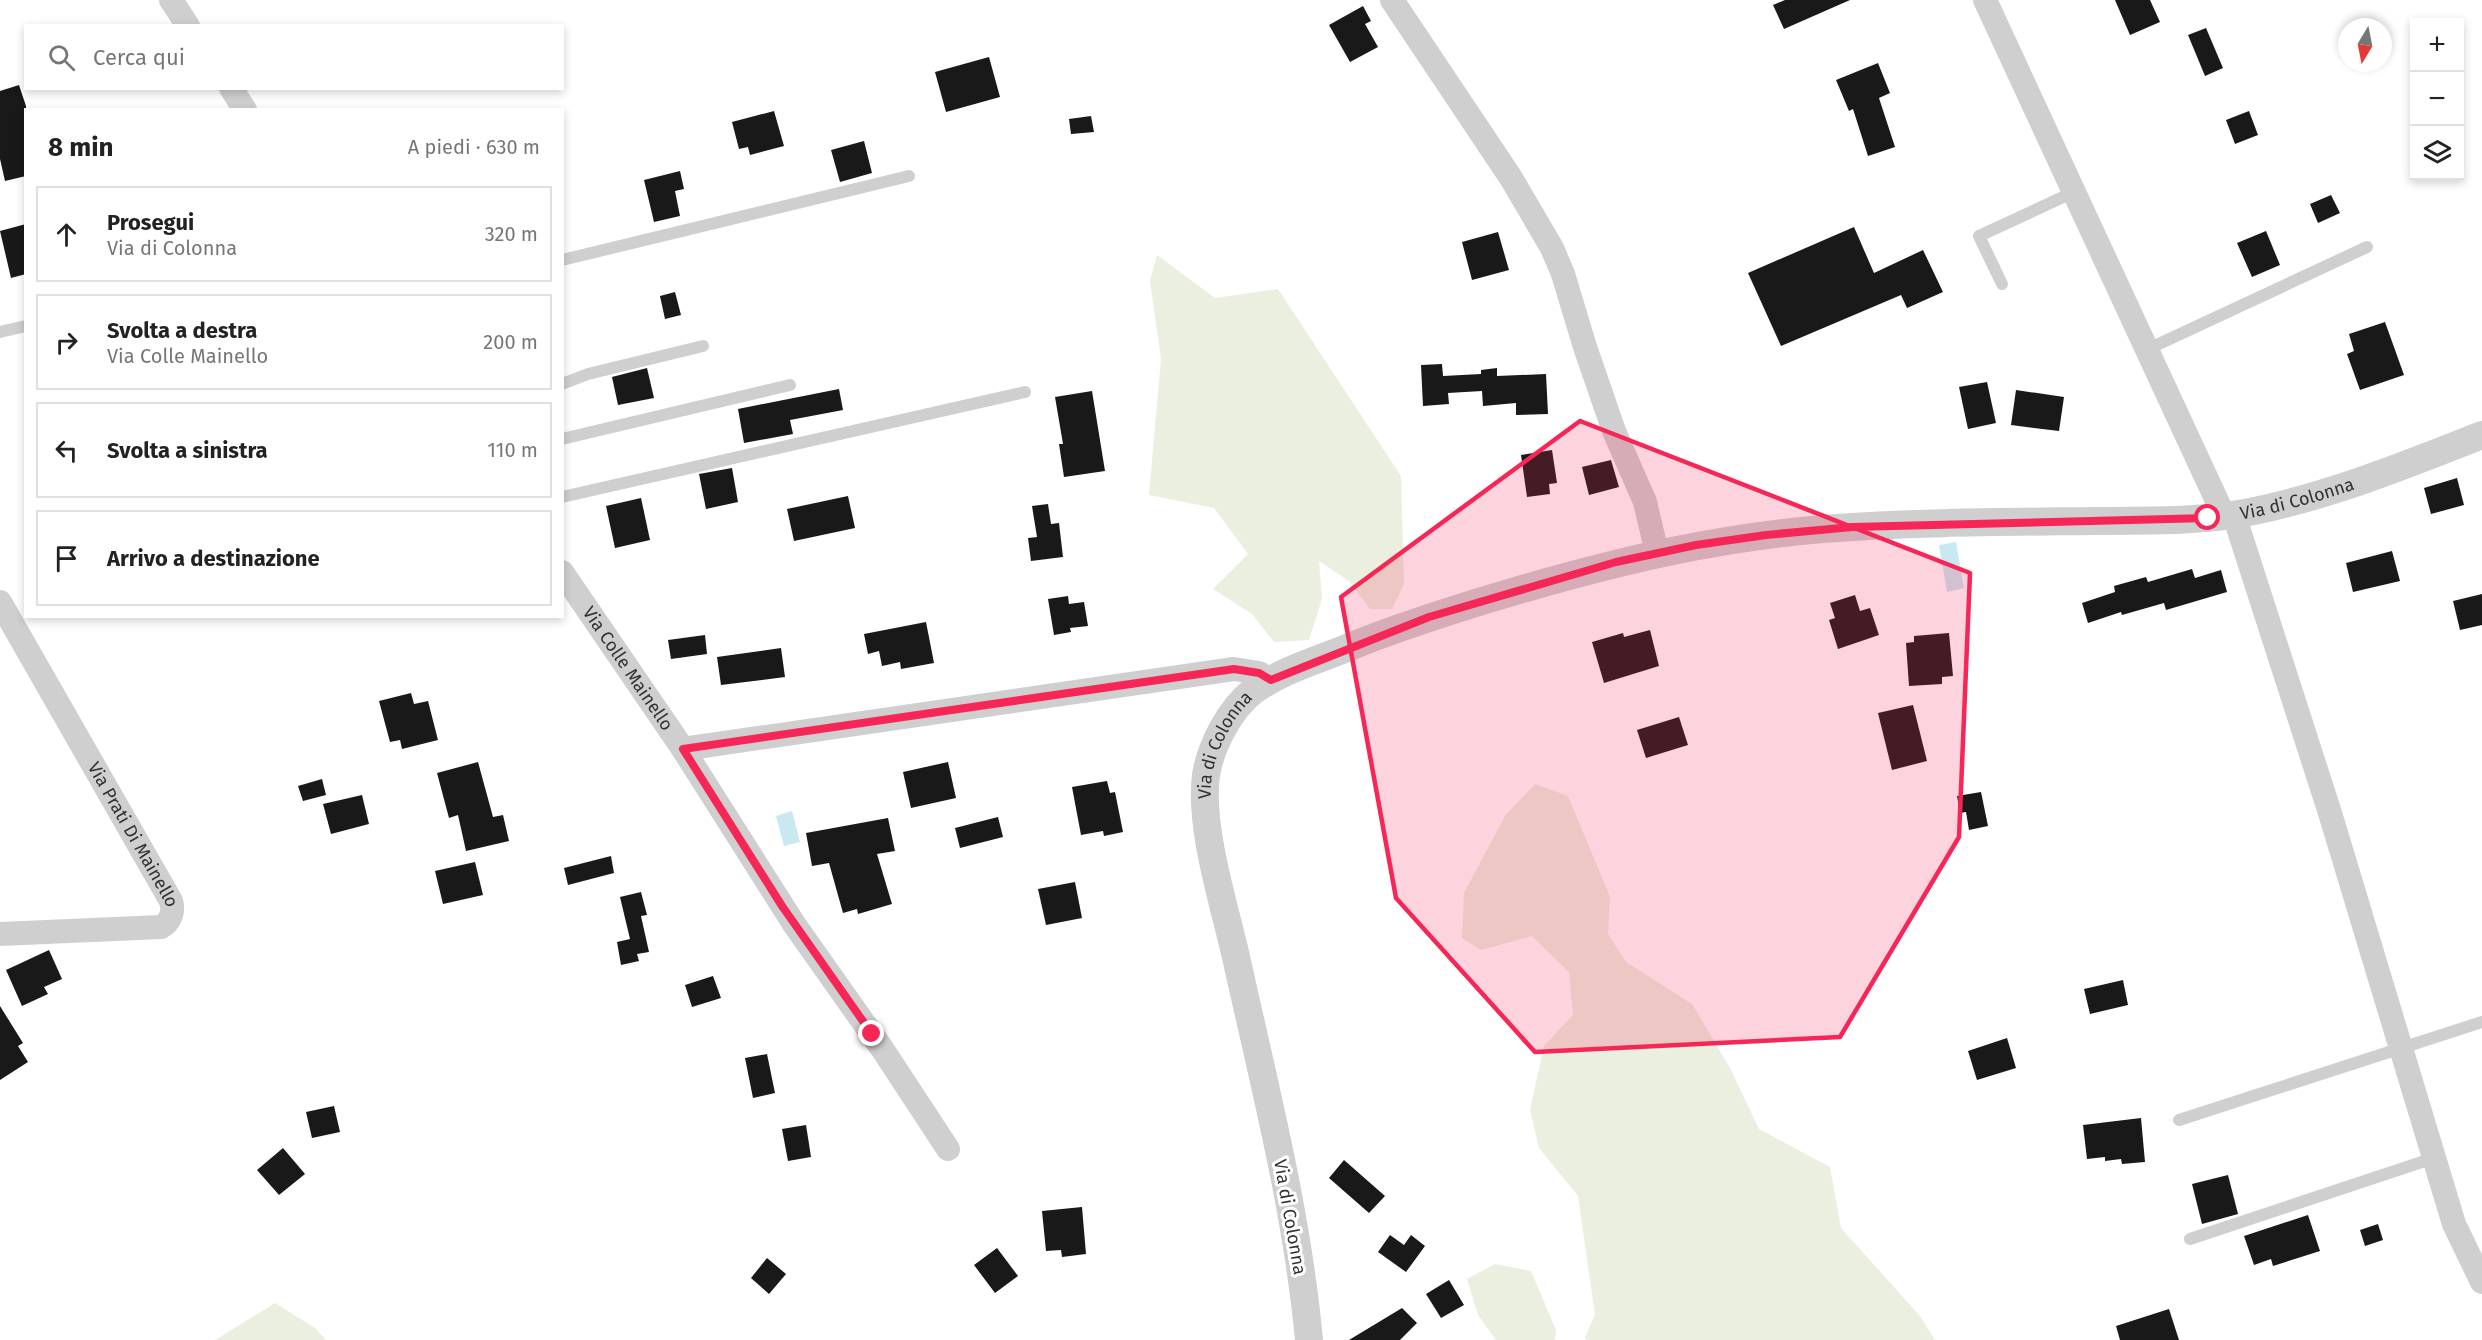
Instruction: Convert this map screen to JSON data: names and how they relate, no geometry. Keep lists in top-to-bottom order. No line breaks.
{"streets":{"street":["Via di Colonna","Via Colle Mainello","Via Prati Di Mainello"]},"crossings":[["Via di Colonna","Via Colle Mainello"]],"north":"bottom","page":{"map_buttons":["+","−"],"search":"Cerca qui","heading":["8 min","A piedi · 630 m"],"list":[["Prosegui","Via di Colonna","320 m"],["Svolta a destra","Via Colle Mainello","200 m"],["Svolta a sinistra","110 m"],"Arrivo a destinazione"]}}
